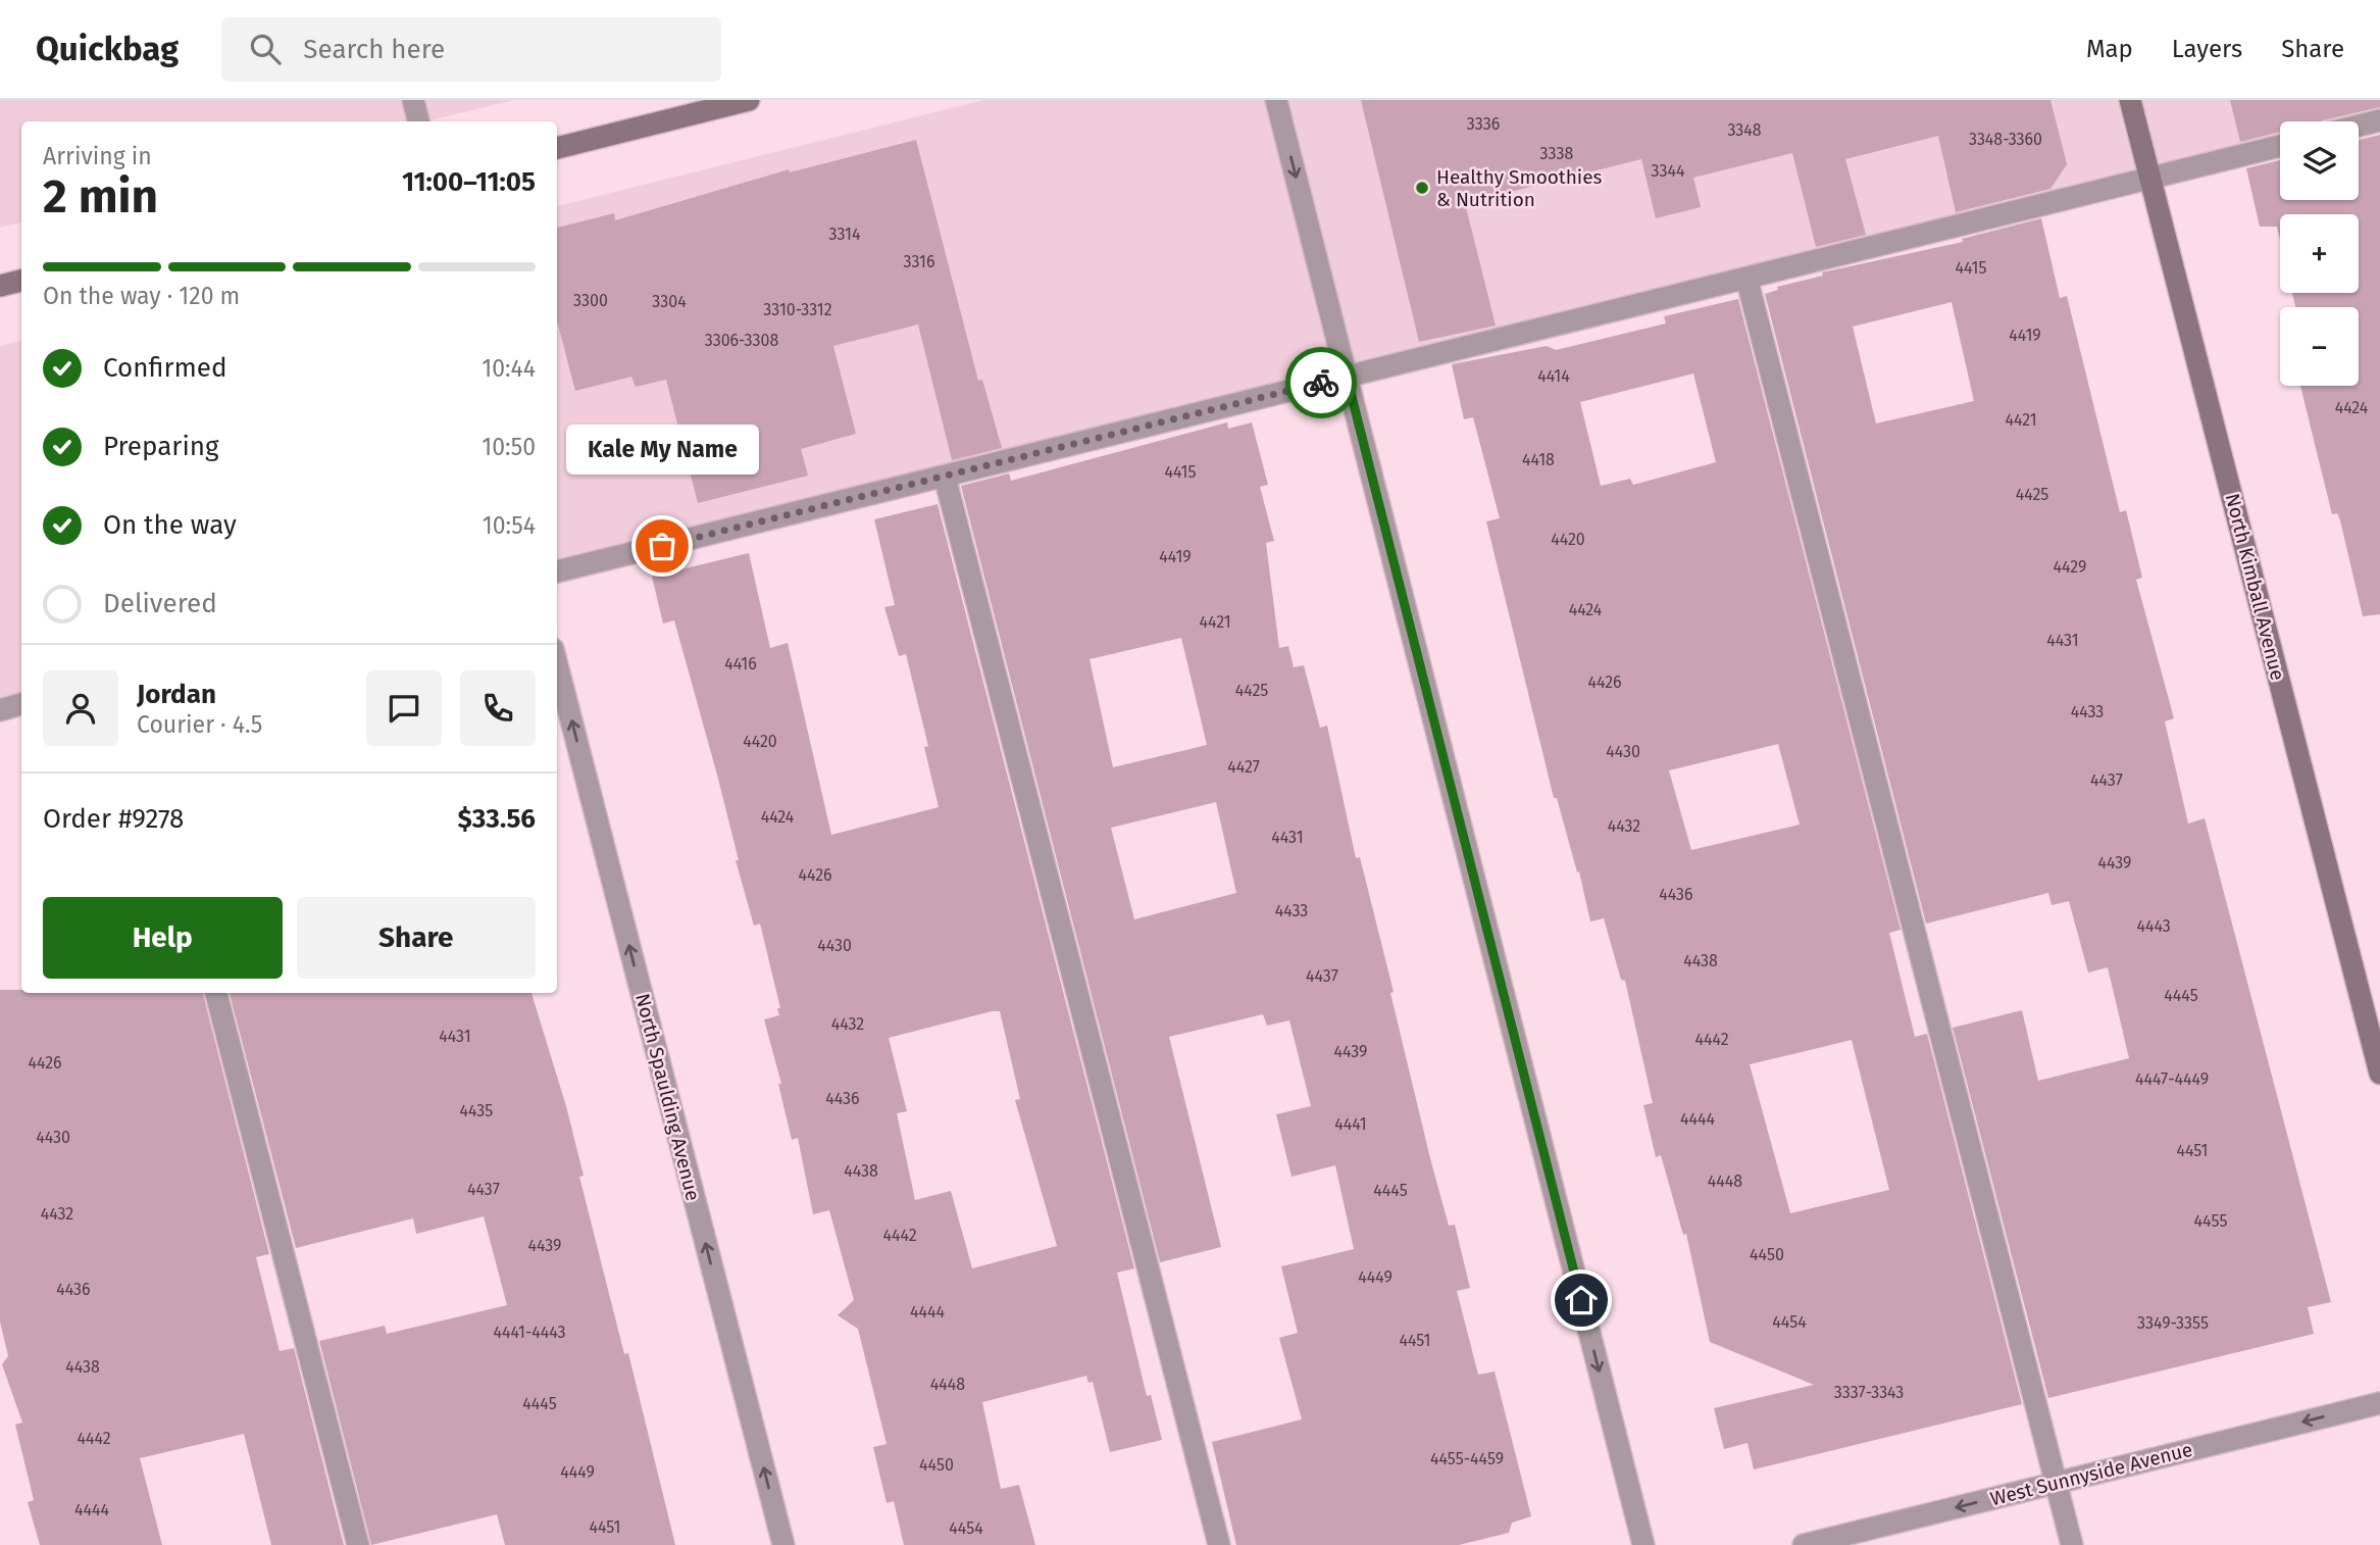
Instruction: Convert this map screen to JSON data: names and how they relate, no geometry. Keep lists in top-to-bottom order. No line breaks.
{"streets":{"street":["North Kimball Avenue","North Spaulding Avenue","West Sunnyside Avenue"]},"one_way":["North Spaulding Avenue","West Sunnyside Avenue"],"places":["Healthy Smoothies & Nutrition","Kale My Name"],"house_numbers":["3336","3348","3348-3360","3338","3344","3314","3316","4415","3300","3304","3310-3312","4419","3306-3308","4414","4424","4421","4418","4415","4425","4420","4419","4429","4424","4421","4431","4416","4426","4425","4433","4420","4430","4427","4437","4424","4432","4431","4439","4426","4436","4433","4443","4430","4438","4437","4445","4432","4431","4442","4439","4426","4447-4449","4436","4435","4444","4441","4430","4451","4438","4448","4437","4445","4432","4455","4442","4439","4450","4449","4436","4444","4454","3349-3355","4441-4443","4451","4438","4448","3337-3343","4445","4442","4455-4459","4450","4449","4444","4451","4454"],"page":{"header":"Quickbag","search":"Search here","nav":["Map","Layers","Share"],"map_buttons":["+","−"],"heading":["2 min","Arriving in","11:00–11:05"],"panel":["Jordan","Courier · 4.5","Order #9278","$33.56"],"bar":"On the way · 120 m","list":[["Confirmed","10:44"],["Preparing","10:50"],["On the way","10:54"],"Delivered"],"bubble":"Kale My Name","buttons":["Help","Share"]}}
